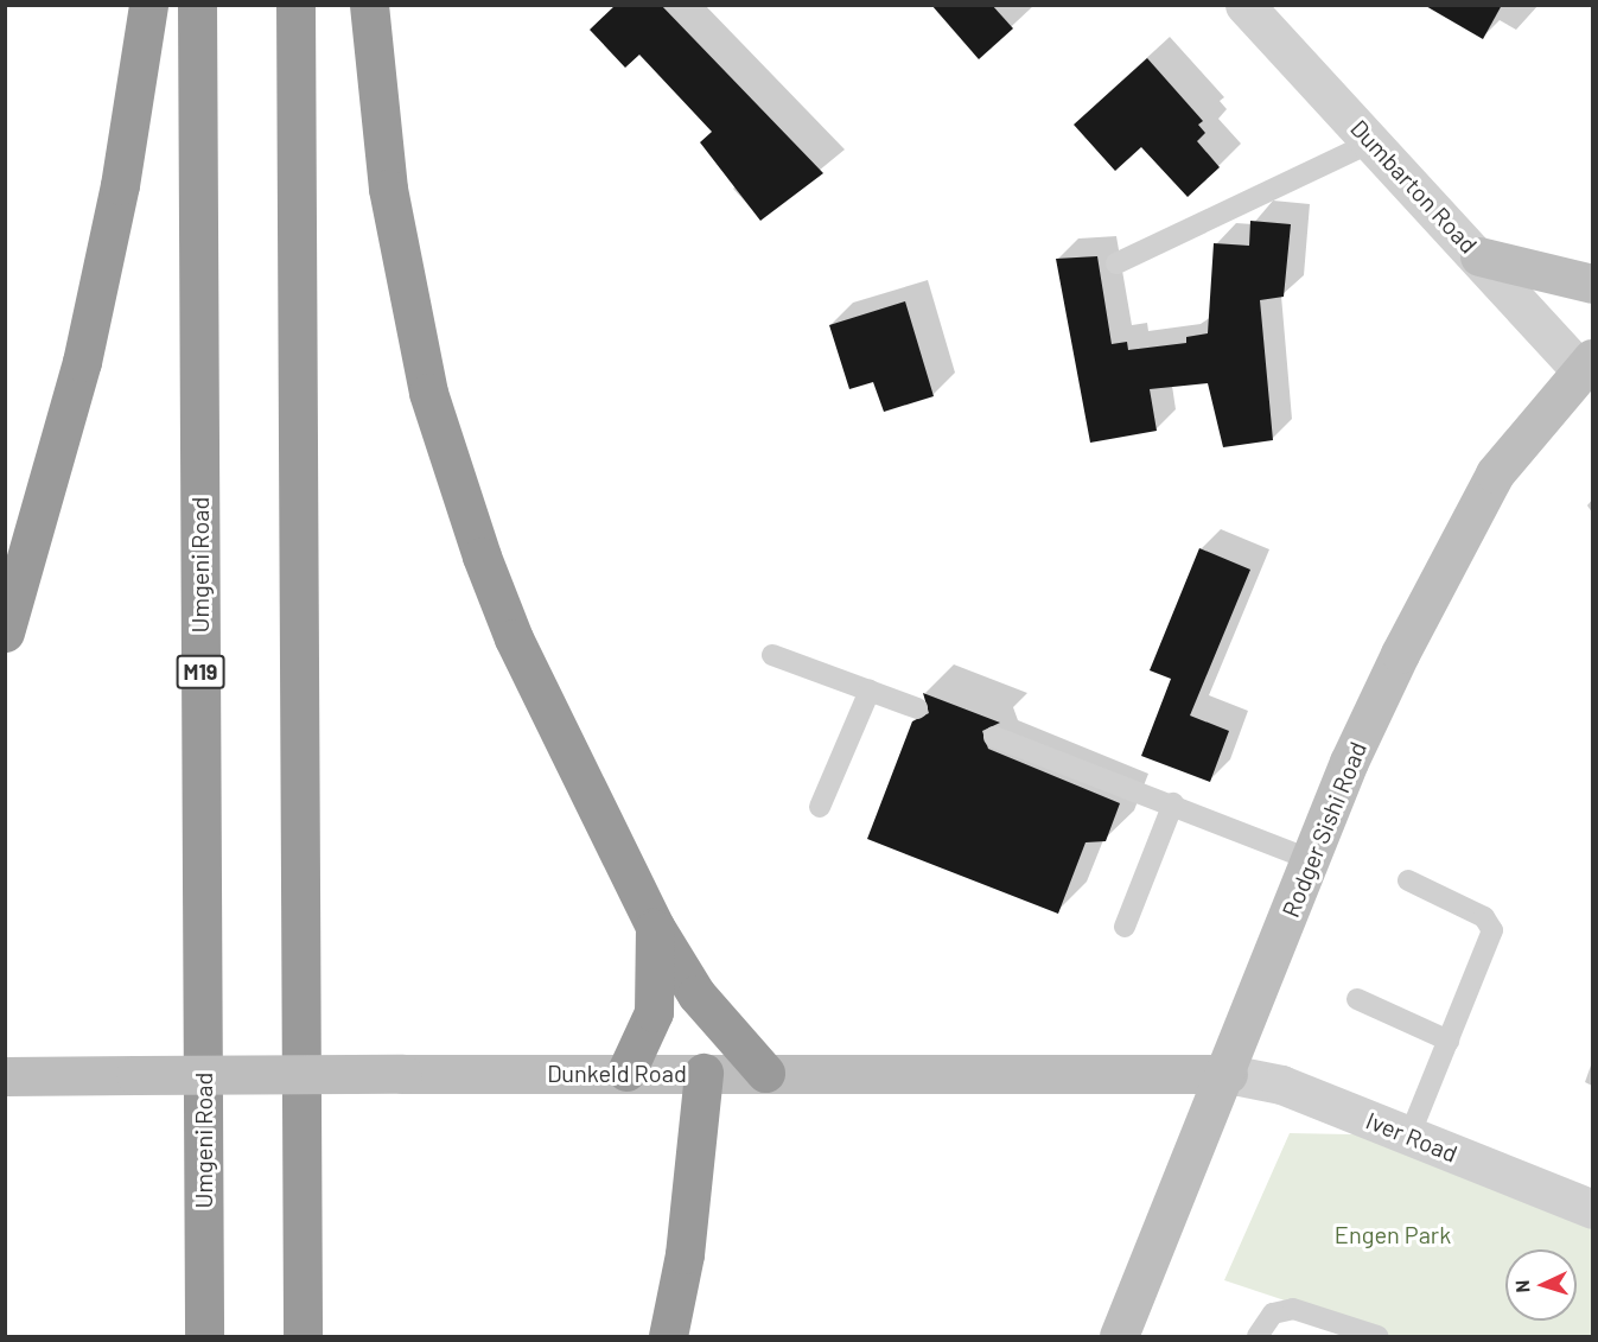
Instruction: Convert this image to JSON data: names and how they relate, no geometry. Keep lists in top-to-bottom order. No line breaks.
{"streets":{"highway":["Umgeni Road","M19"],"main road":["Rodger Sishi Road","Dunkeld Road"],"street":["Dumbarton Road","Iver Road"]},"crossings":[["Dumbarton Road","Rodger Sishi Road"],["Rodger Sishi Road","Dunkeld Road"],["Rodger Sishi Road","Iver Road"],["Dunkeld Road","Iver Road"]],"parks":["Engen Park"],"north":"left"}
